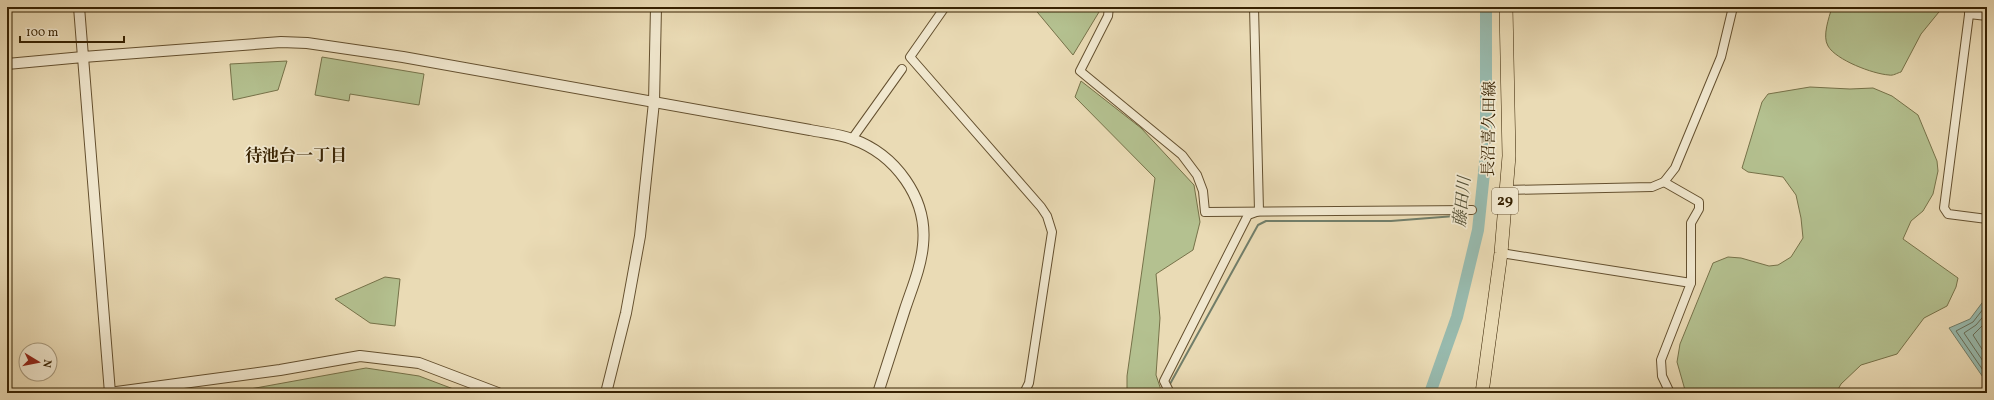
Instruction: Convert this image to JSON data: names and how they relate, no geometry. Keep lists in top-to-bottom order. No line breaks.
{"streets":{"main road":["長沼喜久田線","29"]},"districts":["待池台一丁目"],"water":["藤田川"],"scale_bar":"100 m","north":"right"}
